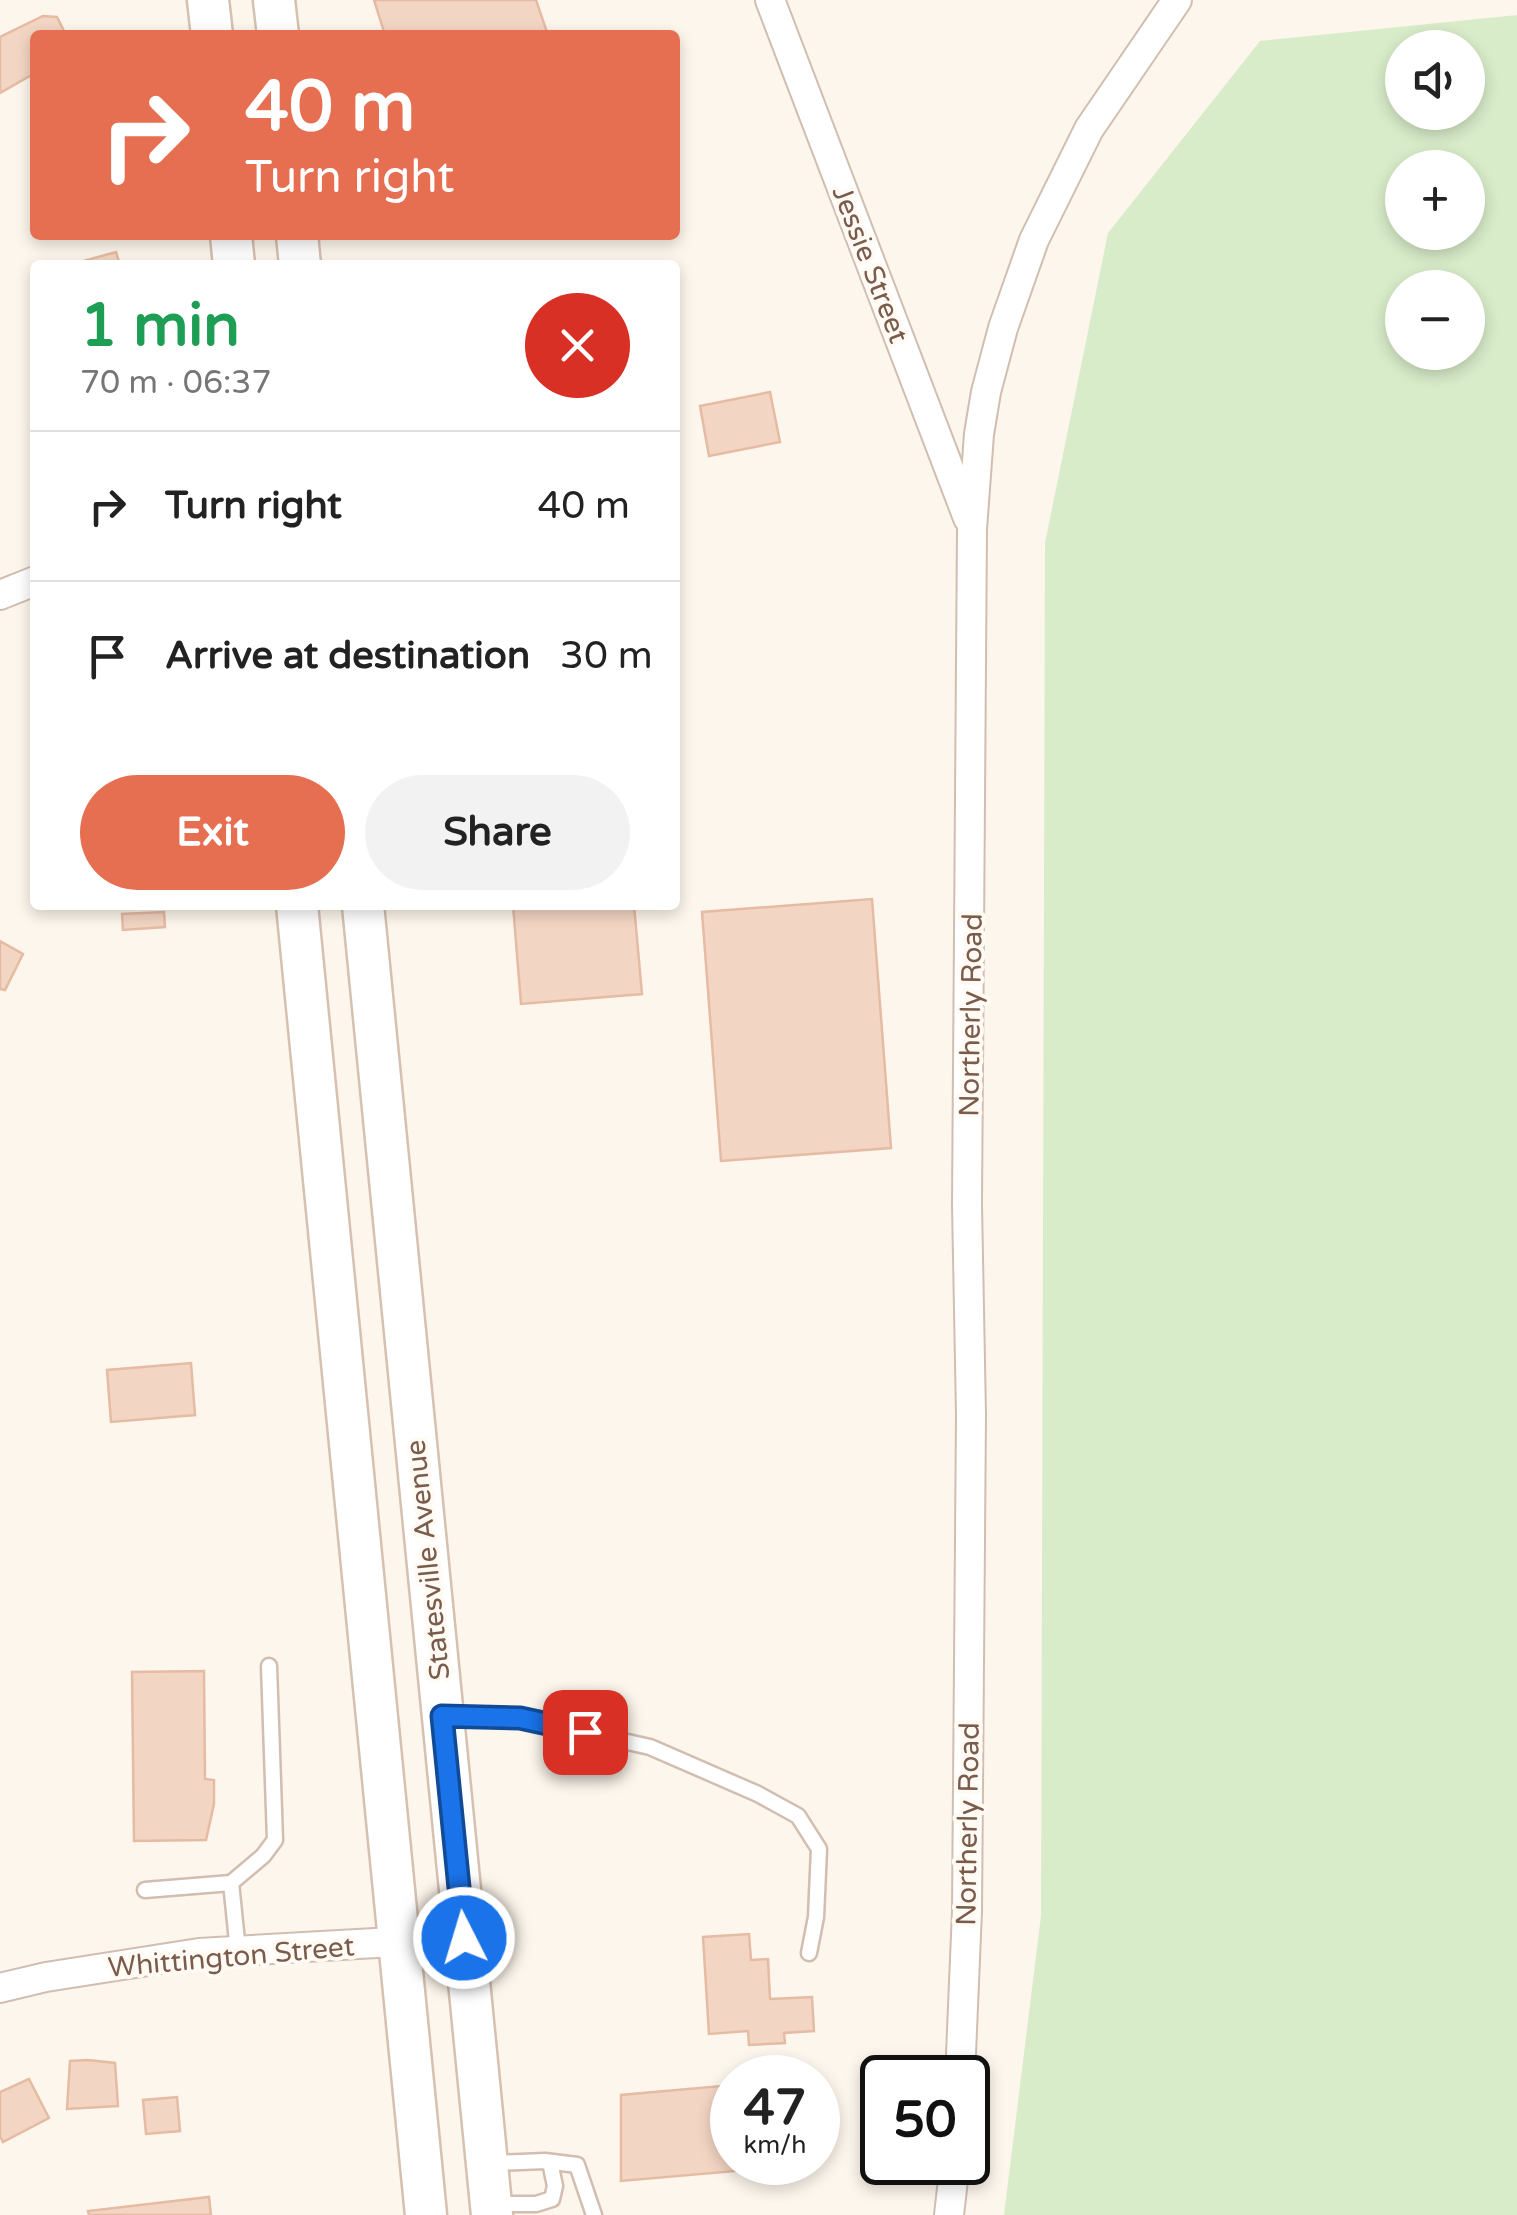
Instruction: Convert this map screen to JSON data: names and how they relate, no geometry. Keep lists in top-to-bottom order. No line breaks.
{"streets":{"main road":["Statesville Avenue"],"street":["Jessie Street","Northerly Road","Whittington Street"]},"crossings":[["Jessie Street","Northerly Road"],["Statesville Avenue","Whittington Street"]],"page":{"map_buttons":["+","−"],"turn":["40 m","Turn right"],"heading":["1 min","70 m · 06:37"],"list":[{"name":"Turn right","value":"40 m"},{"name":"Arrive at destination","value":"30 m"}],"buttons":["Exit","Share"],"speed":"47 km/h","limit":"50"}}
